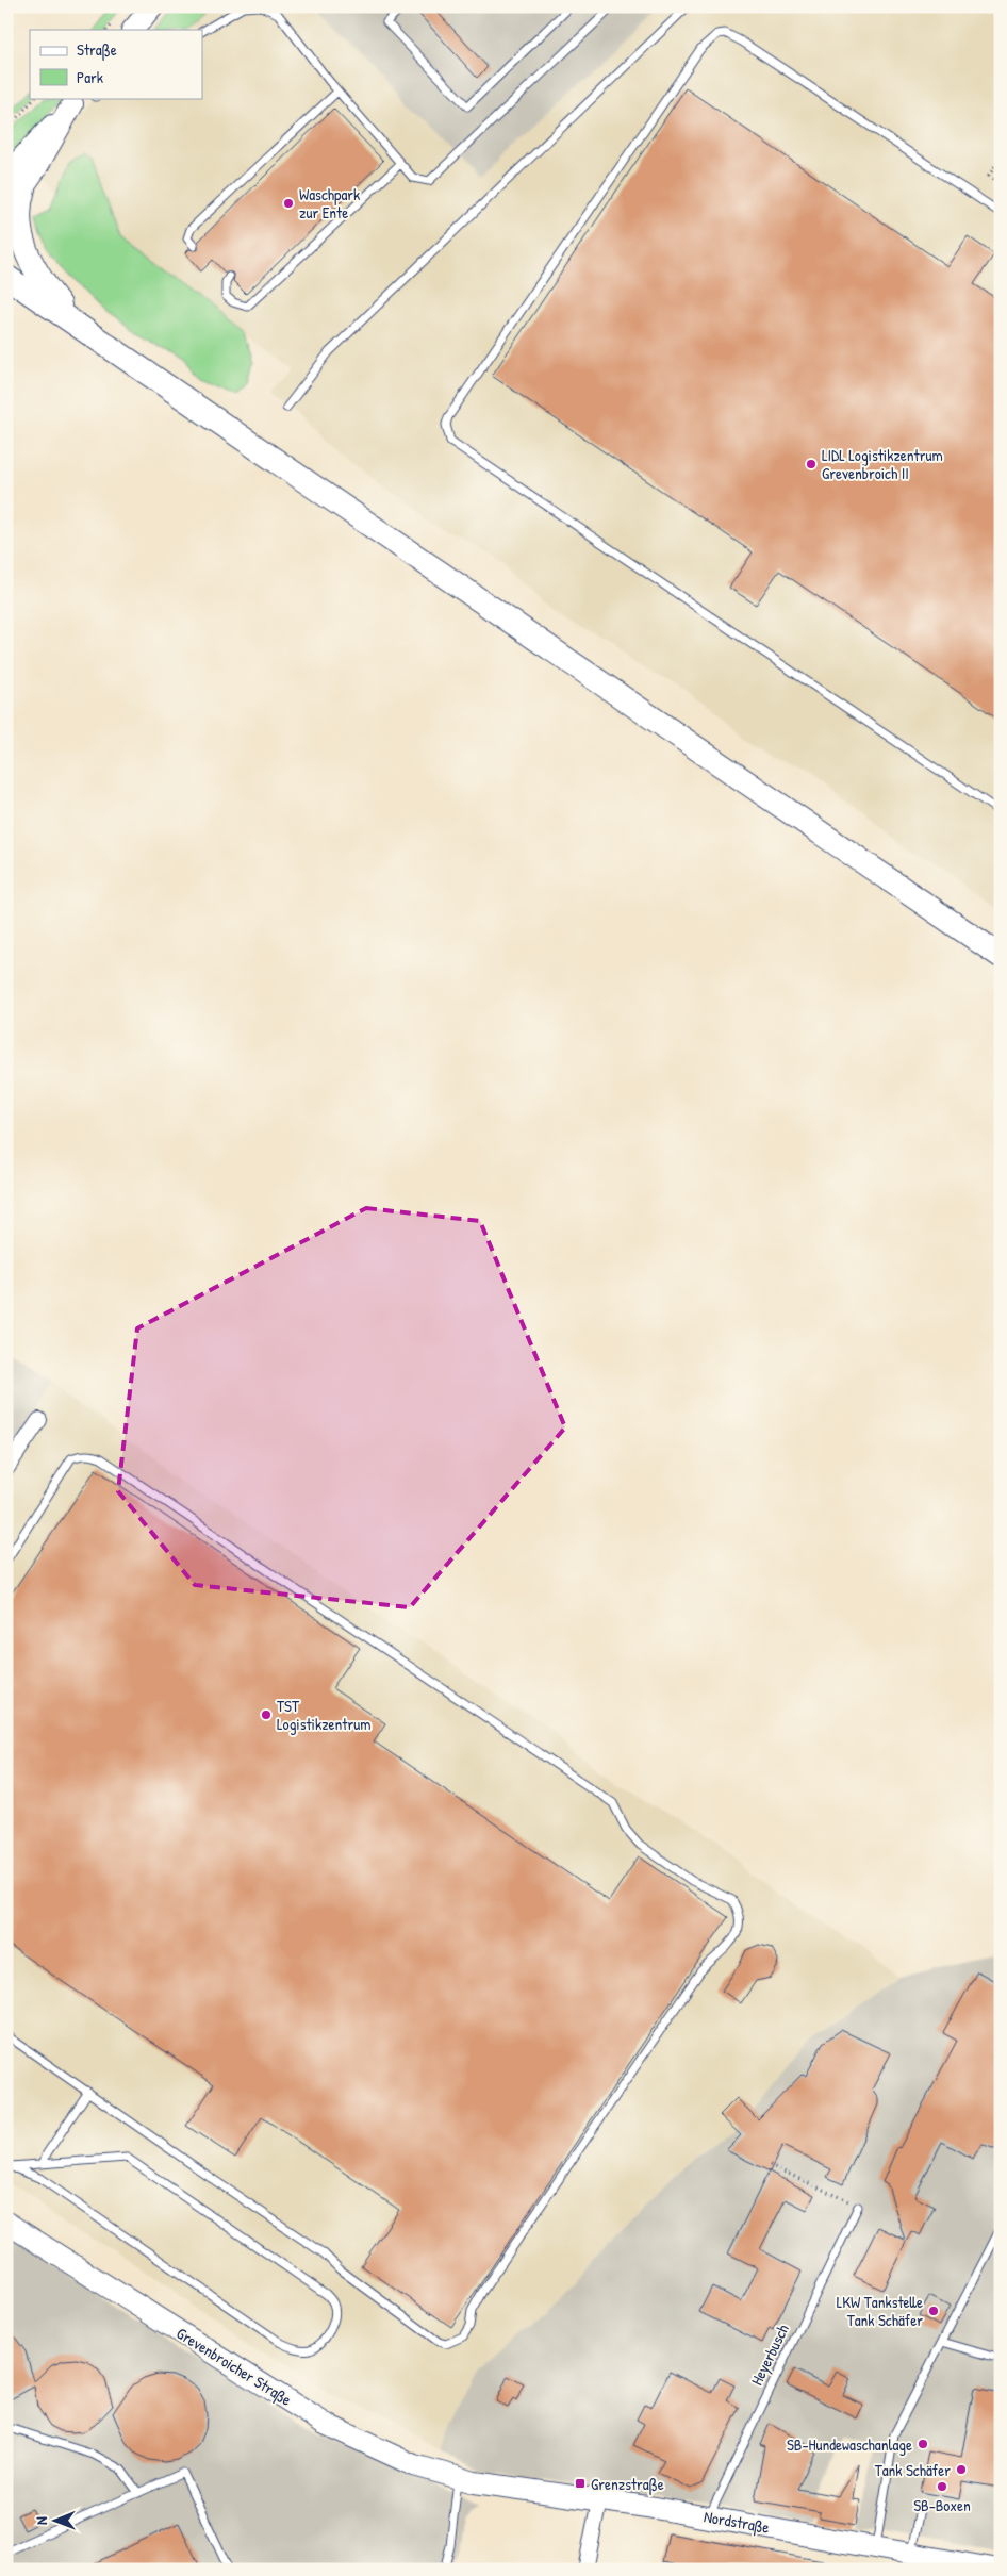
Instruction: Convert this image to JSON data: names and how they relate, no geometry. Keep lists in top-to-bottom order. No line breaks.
{"streets":{"street":["Grevenbroicher Straße","Nordstraße"],"lane":["Heyerbusch"]},"crossings":[["Heyerbusch","Nordstraße"],["Grevenbroicher Straße","Nordstraße"]],"places":{"other":["Waschpark zur Ente","LIDL Logistikzentrum Grevenbroich II","TST Logistikzentrum","LKW Tankstelle Tank Schäfer","SB-Hundewaschanlage","Tank Schäfer","SB-Boxen"],"transit":["Grenzstraße"]},"legend":["Straße","Park"],"north":"left"}
